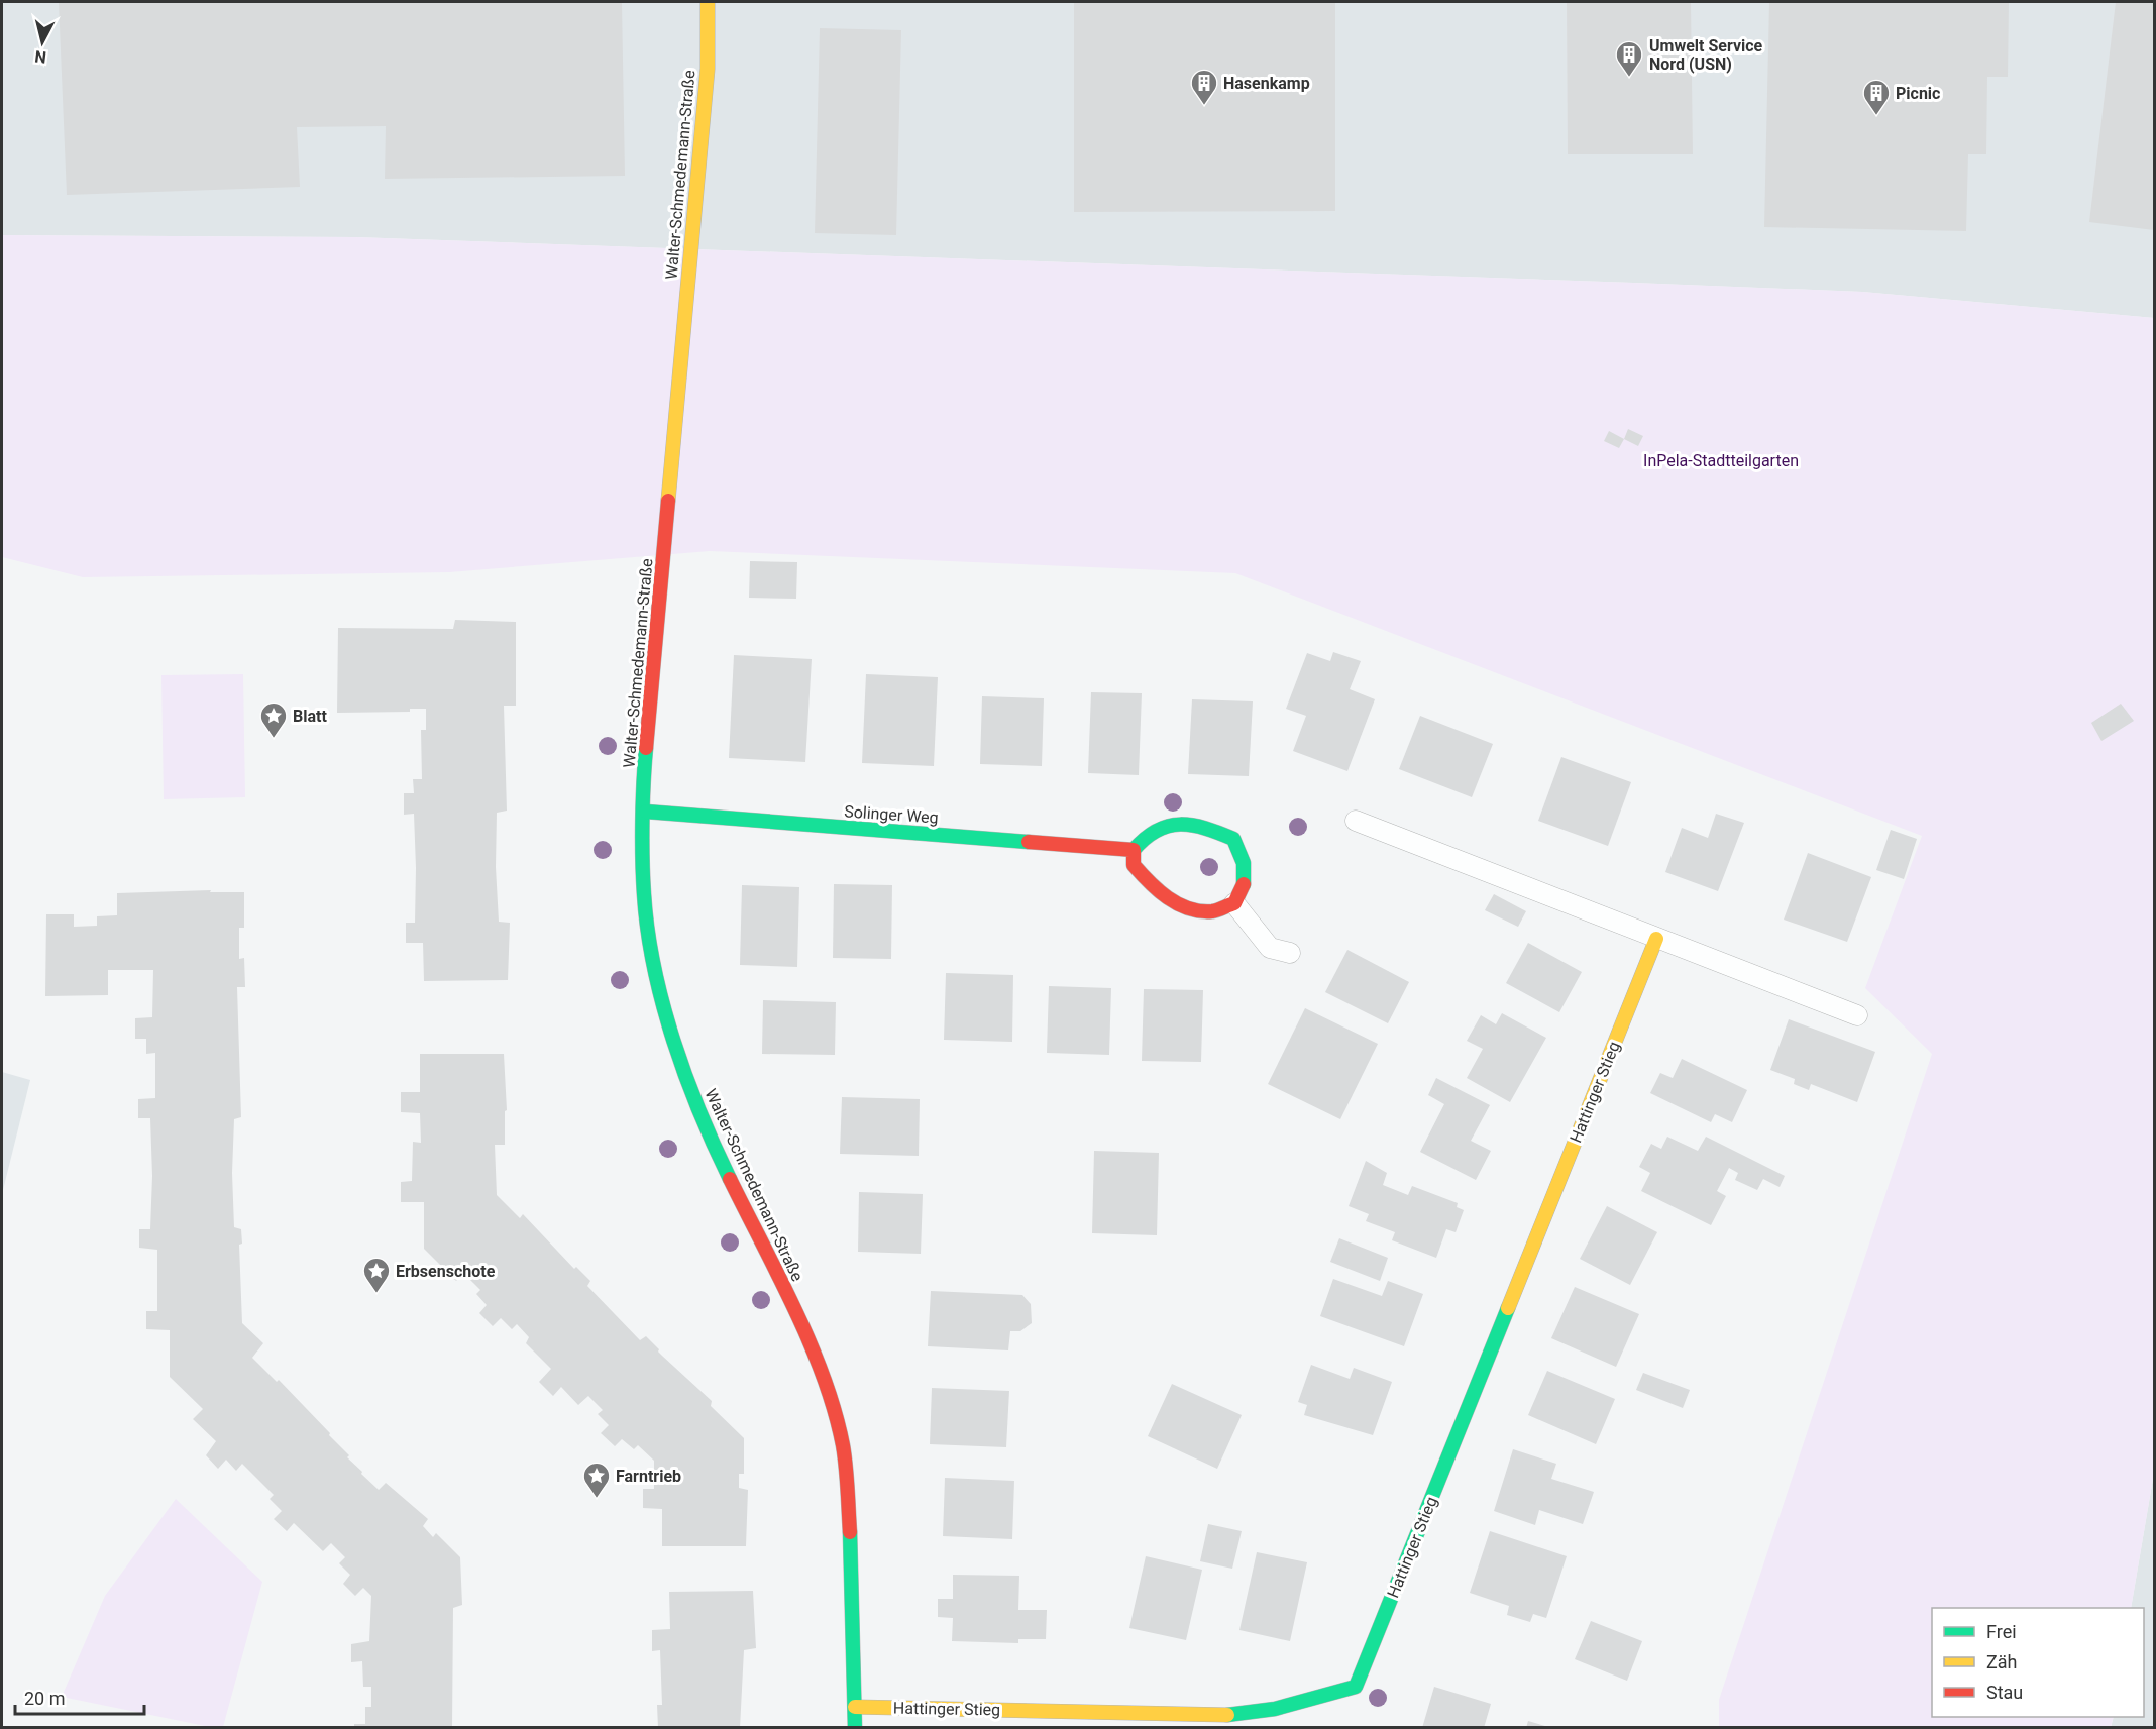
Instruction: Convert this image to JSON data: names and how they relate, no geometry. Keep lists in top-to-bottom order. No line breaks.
{"streets":{"street":["Walter-Schmedemann-Straße","Solinger Weg","Hattinger Stieg"]},"crossings":[["Walter-Schmedemann-Straße","Solinger Weg"],["Walter-Schmedemann-Straße","Hattinger Stieg"]],"parks":["InPela-Stadtteilgarten"],"places":{"building":["Umwelt Service Nord (USN)","Hasenkamp","Picnic"],"place":["Blatt","Erbsenschote","Farntrieb"]},"legend":["Frei","Zäh","Stau"],"scale_bar":"20 m","north":"bottom"}
